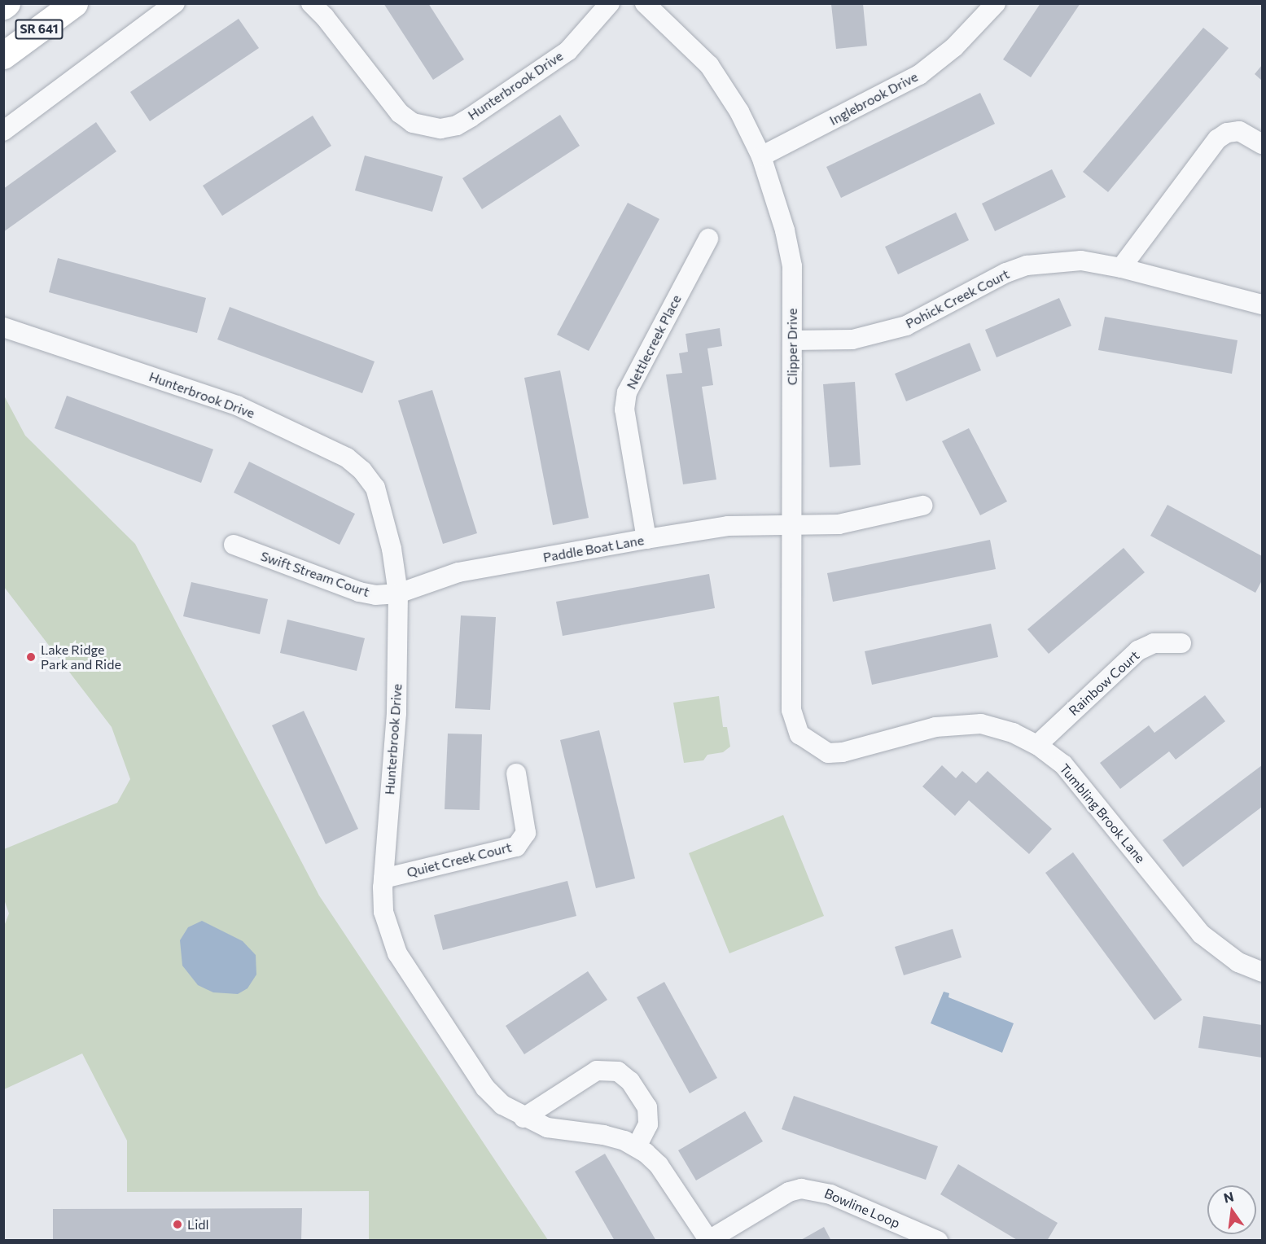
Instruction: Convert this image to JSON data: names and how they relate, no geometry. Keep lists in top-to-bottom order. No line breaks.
{"streets":{"main road":["SR 641"],"street":["Hunterbrook Drive","Inglebrook Drive","Pohick Creek Court","Nettlecreek Place","Clipper Drive","Paddle Boat Lane","Swift Stream Court","Rainbow Court","Tumbling Brook Lane","Quiet Creek Court","Bowline Loop"]},"crossings":[["Hunterbrook Drive","Paddle Boat Lane"],["Hunterbrook Drive","Swift Stream Court"],["Hunterbrook Drive","Quiet Creek Court"],["Hunterbrook Drive","Bowline Loop"],["Inglebrook Drive","Clipper Drive"],["Pohick Creek Court","Clipper Drive"],["Nettlecreek Place","Paddle Boat Lane"],["Clipper Drive","Paddle Boat Lane"],["Clipper Drive","Tumbling Brook Lane"],["Paddle Boat Lane","Swift Stream Court"],["Rainbow Court","Tumbling Brook Lane"]],"places":["Lake Ridge Park and Ride","Lidl"],"north":"top"}
